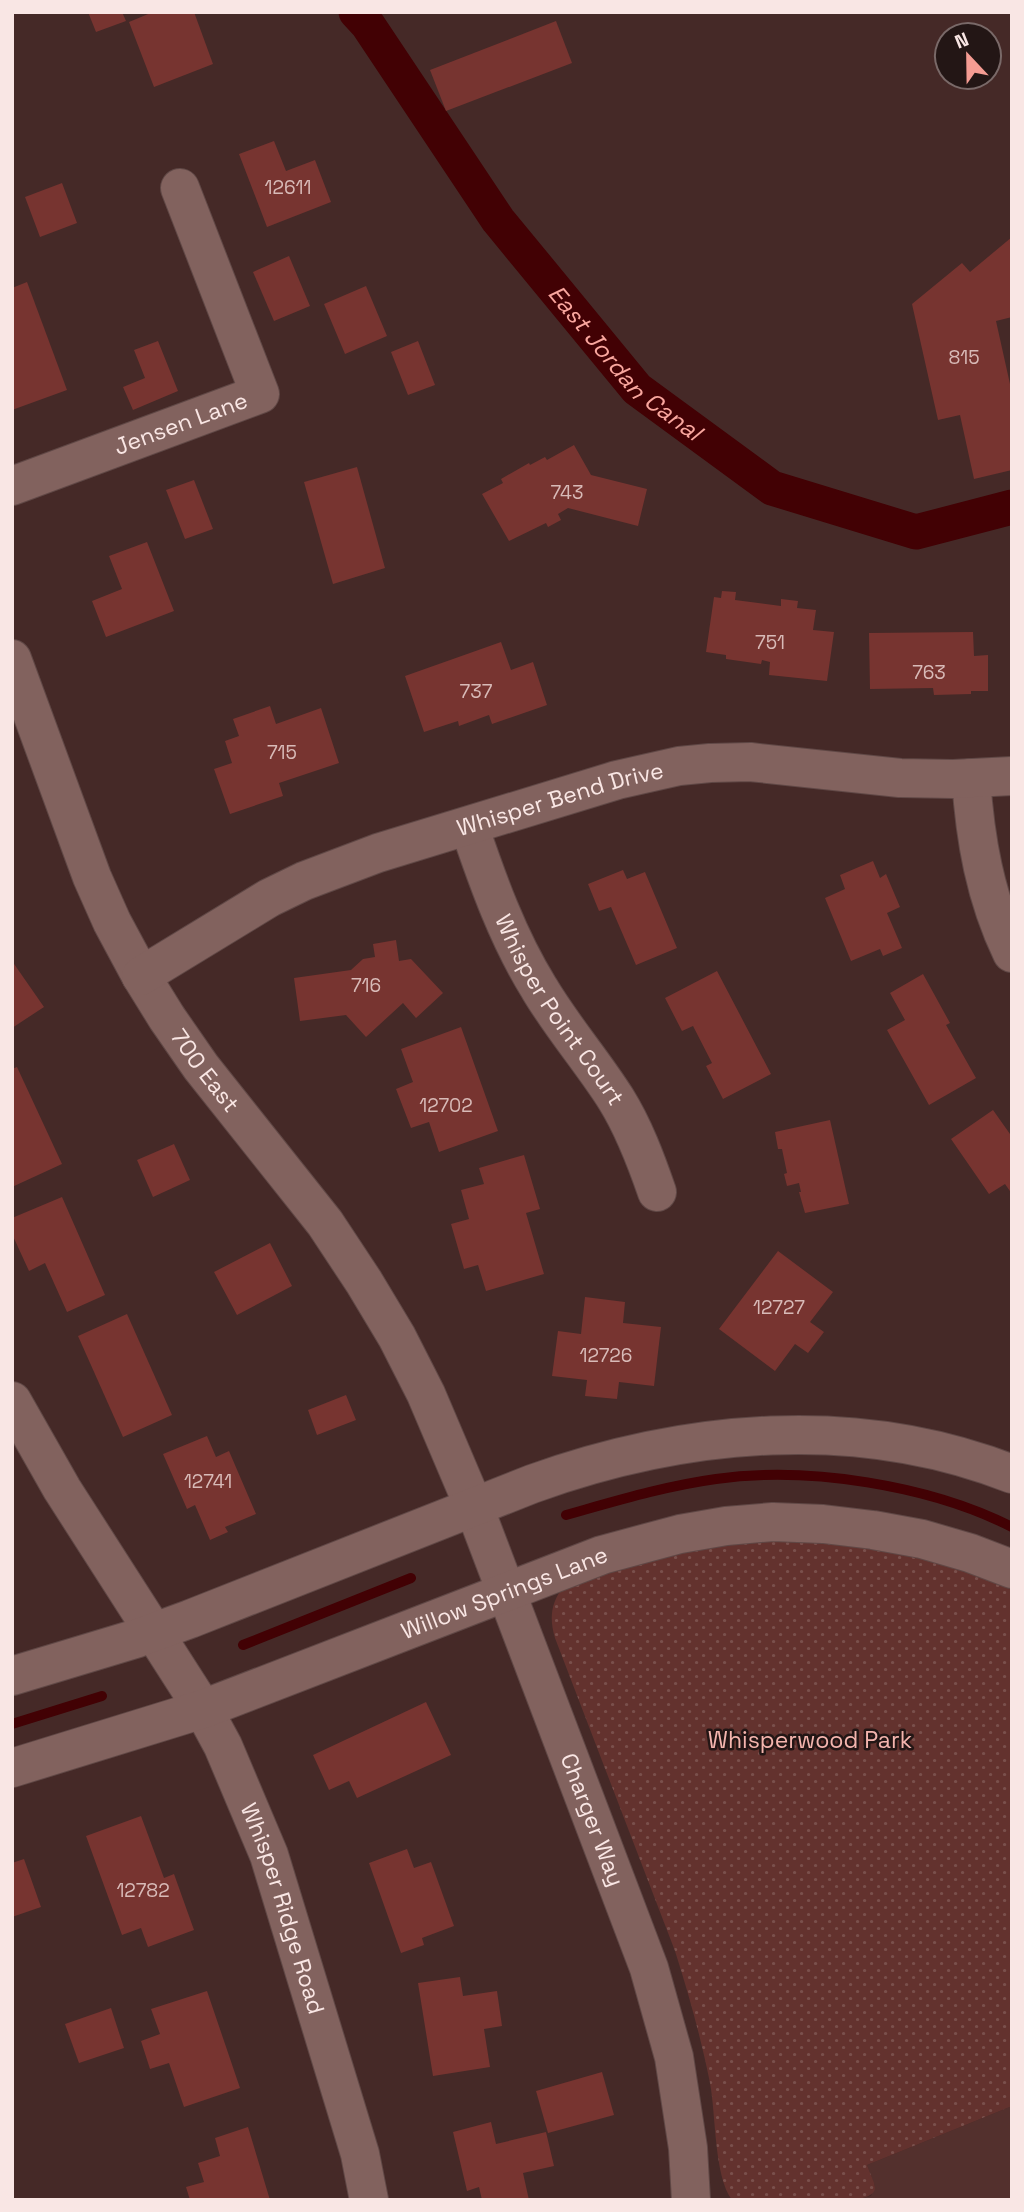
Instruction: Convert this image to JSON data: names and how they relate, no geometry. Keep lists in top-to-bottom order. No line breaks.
{"streets":{"street":["Jensen Lane","Whisper Bend Drive","Whisper Point Court","700 East","Willow Springs Lane","Charger Way","Whisper Ridge Road"]},"crossings":[["Whisper Bend Drive","Whisper Point Court"],["Whisper Bend Drive","700 East"],["700 East","Charger Way"],["Willow Springs Lane","Charger Way"],["Willow Springs Lane","Whisper Ridge Road"]],"water":["East Jordan Canal"],"parks":["Whisperwood Park"],"house_numbers":["12611","815","743","751","763","737","715","716","12702","12727","12726","12741","12782"],"north":"top"}
